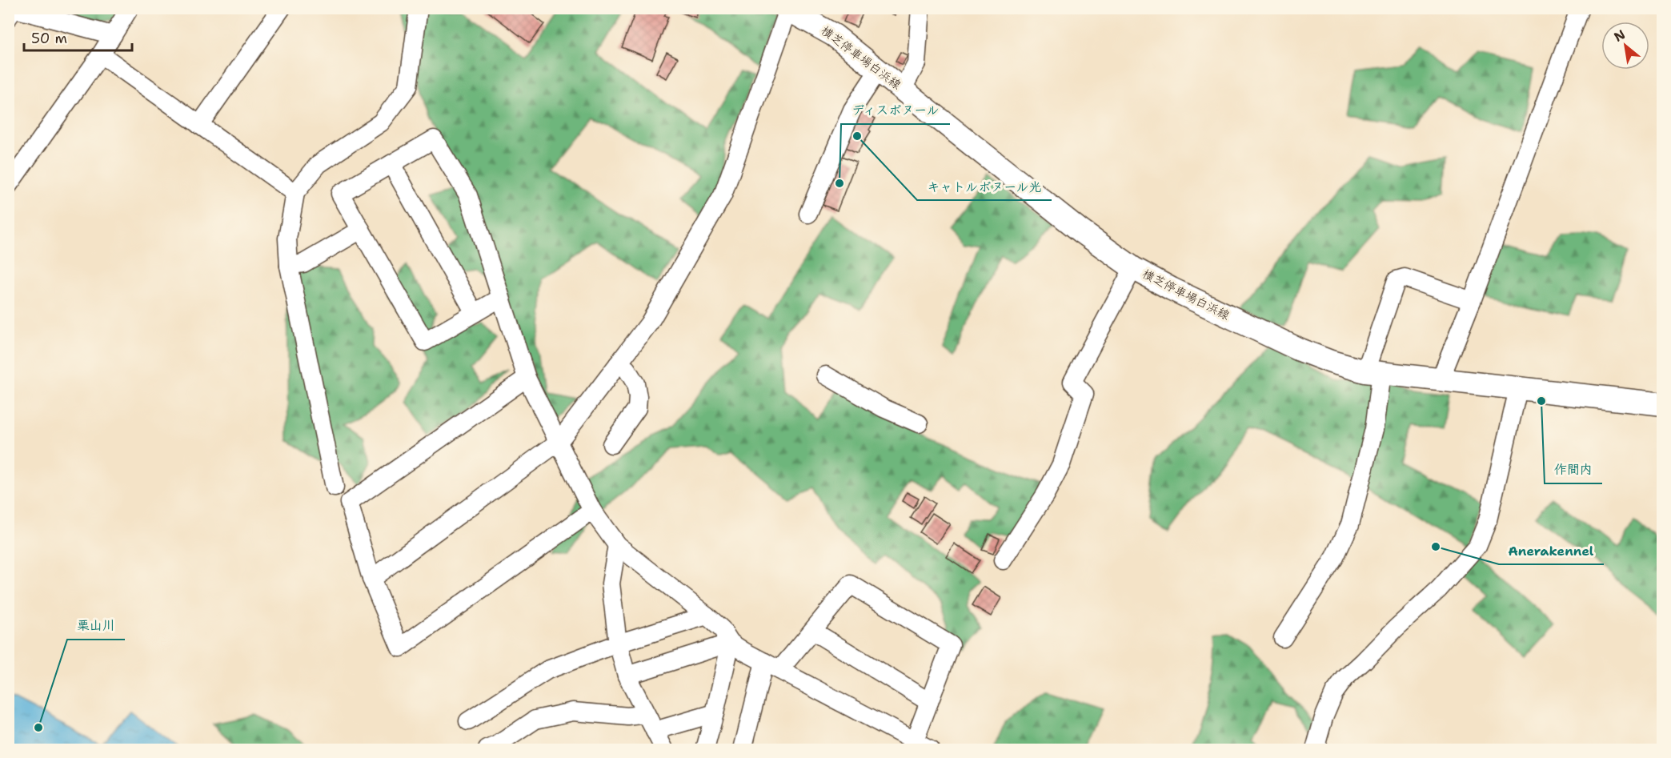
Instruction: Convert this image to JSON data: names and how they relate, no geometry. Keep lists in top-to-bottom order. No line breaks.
{"streets":{"main road":["横芝停車場白浜線"]},"places":["キャトルボヌール光","ディスボヌール","作間内","Anerakennel","栗山川"],"scale_bar":"50 m","north":"top left"}
